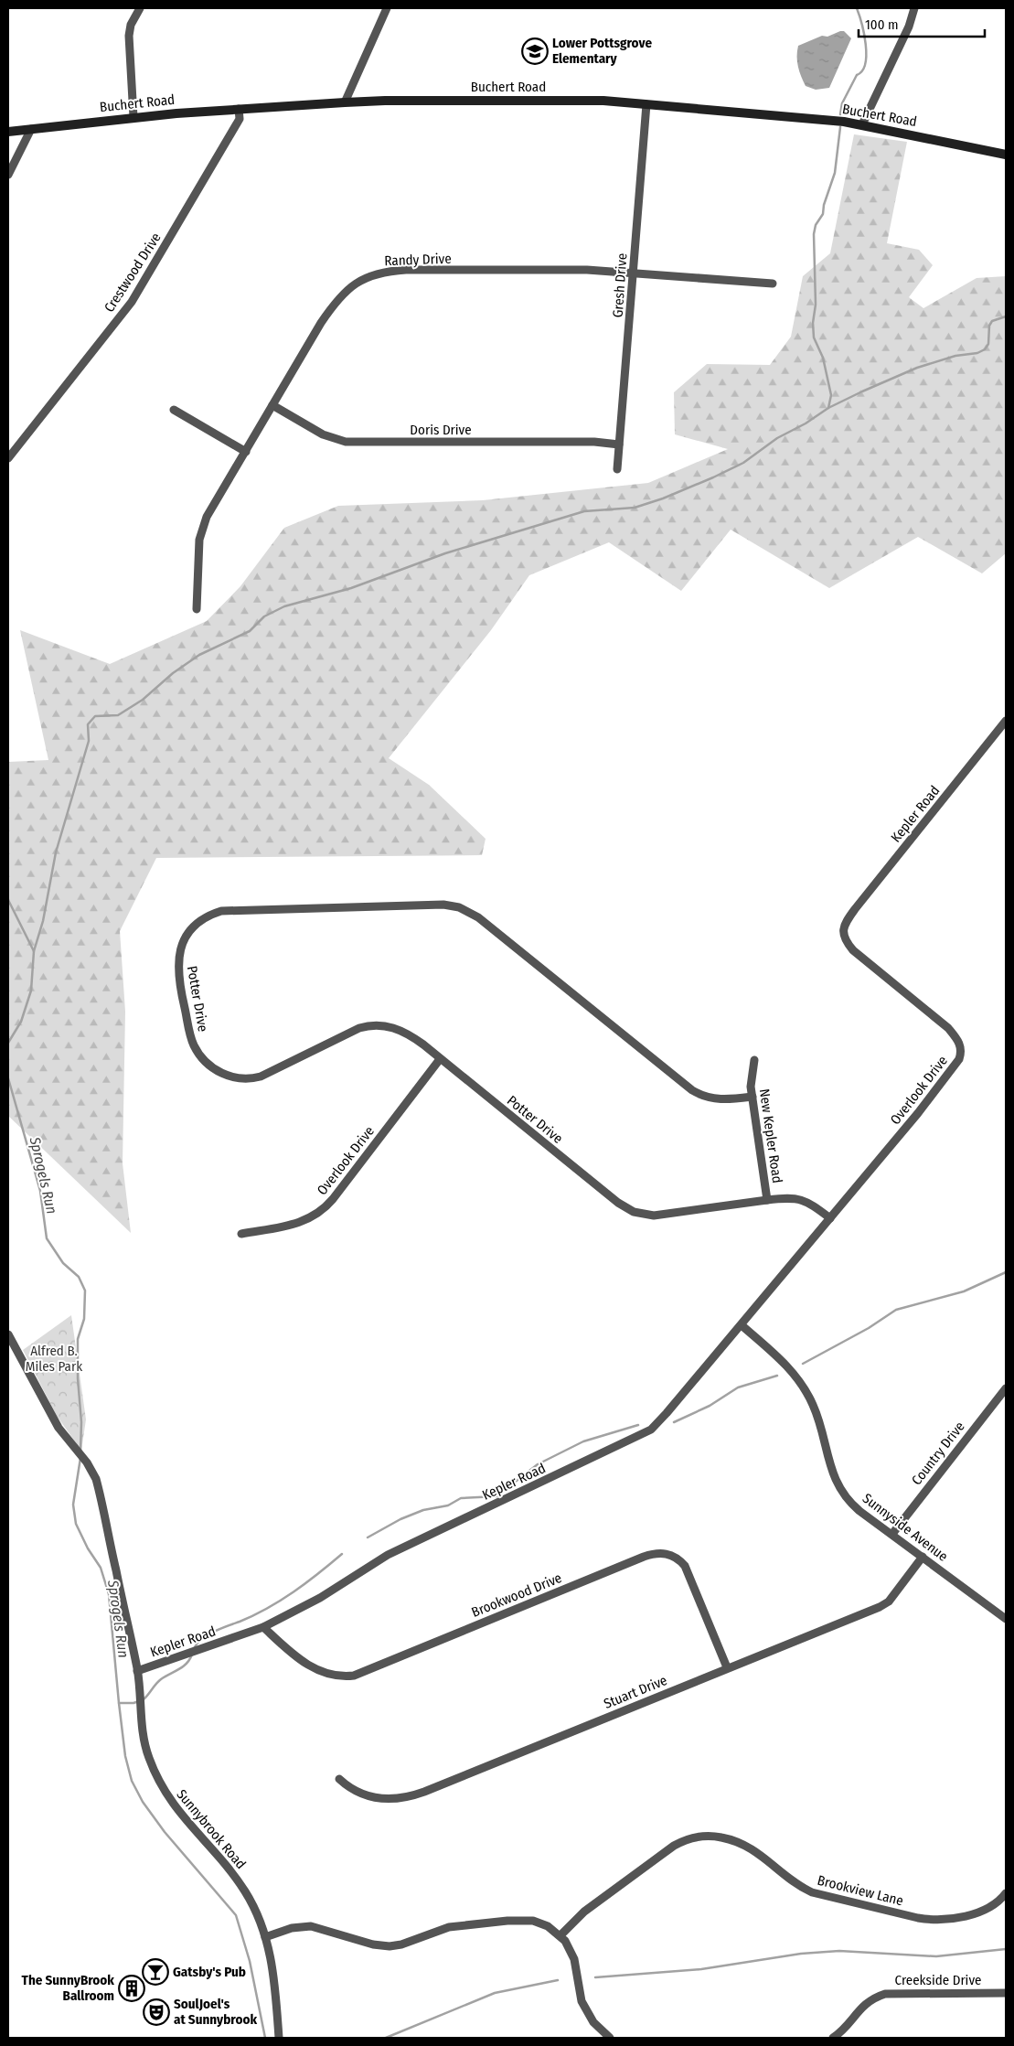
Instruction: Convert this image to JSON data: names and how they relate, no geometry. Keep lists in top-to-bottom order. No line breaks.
{"streets":{"street":["Buchert Road","Randy Drive","Crestwood Drive","Gresh Drive","Doris Drive","Kepler Road","Potter Drive","Overlook Drive","New Kepler Road","Country Drive","Sunnyside Avenue","Brookwood Drive","Stuart Drive","Sunnybrook Road","Brookview Lane","Creekside Drive"]},"crossings":[["Buchert Road","Crestwood Drive"],["Buchert Road","Gresh Drive"],["Randy Drive","Gresh Drive"],["Randy Drive","Doris Drive"],["Gresh Drive","Doris Drive"],["Kepler Road","Overlook Drive"],["Kepler Road","New Kepler Road"],["Kepler Road","Sunnyside Avenue"],["Kepler Road","Brookwood Drive"],["Kepler Road","Sunnybrook Road"],["Potter Drive","Overlook Drive"],["Potter Drive","New Kepler Road"],["Overlook Drive","New Kepler Road"],["Country Drive","Sunnyside Avenue"],["Sunnyside Avenue","Stuart Drive"],["Brookwood Drive","Stuart Drive"]],"water":["Sprogels Run"],"parks":["Alfred B. Miles Park"],"places":{"school or university":["Lower Pottsgrove Elementary"],"bar":["Gatsby's Pub"],"building":["The SunnyBrook Ballroom"],"theatre":["SoulJoel's at Sunnybrook"]},"scale_bar":"100 m"}
